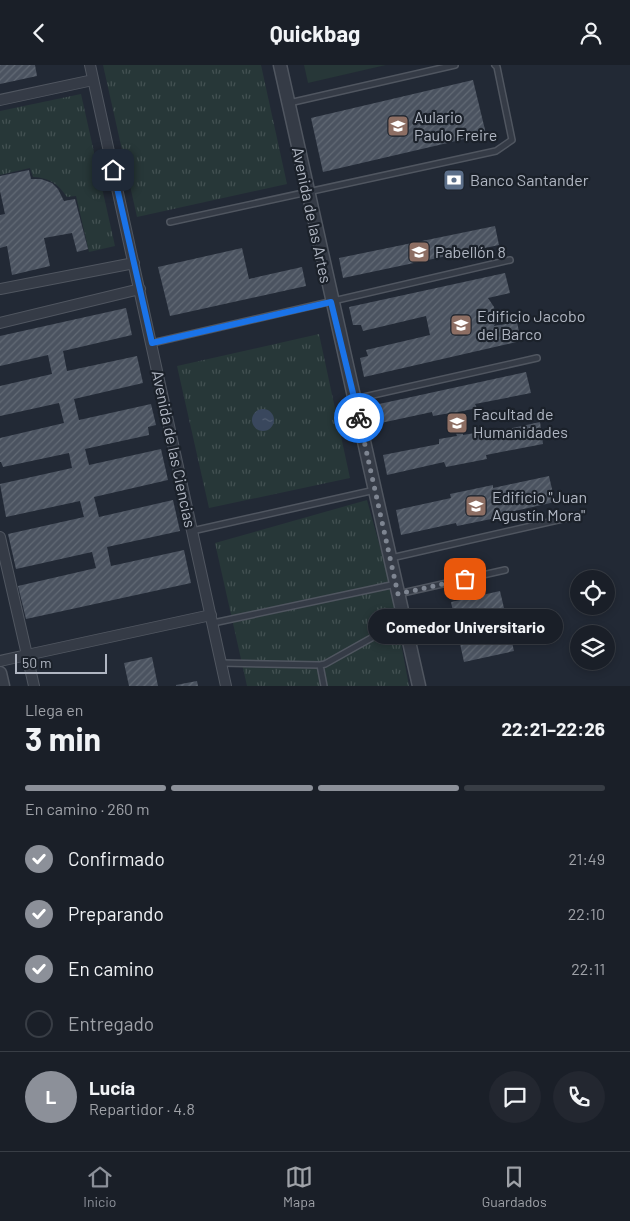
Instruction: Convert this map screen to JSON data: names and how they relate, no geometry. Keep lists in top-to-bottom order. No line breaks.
{"streets":{"street":["Avenida de las Artes","Avenida de las Ciencias"]},"places":{"school or university":["Aulario Paulo Freire","Pabellón 8","Edificio Jacobo del Barco","Facultad de Humanidades","Edificio \"Juan Agustín Mora\""],"bank":["Banco Santander"],"other":["Comedor Universitario"]},"scale_bar":"50 m","page":{"header":"Quickbag","bubble":"Comedor Universitario","scale":"50 m","heading":["3 min","Llega en","22:21–22:26"],"panel":["Lucía","Repartidor · 4.8"],"bar":"En camino · 260 m","list":[["Confirmado","21:49"],["Preparando","22:10"],["En camino","22:11"],"Entregado"],"round":"L","tabs":["Inicio","Mapa","Guardados"]}}
